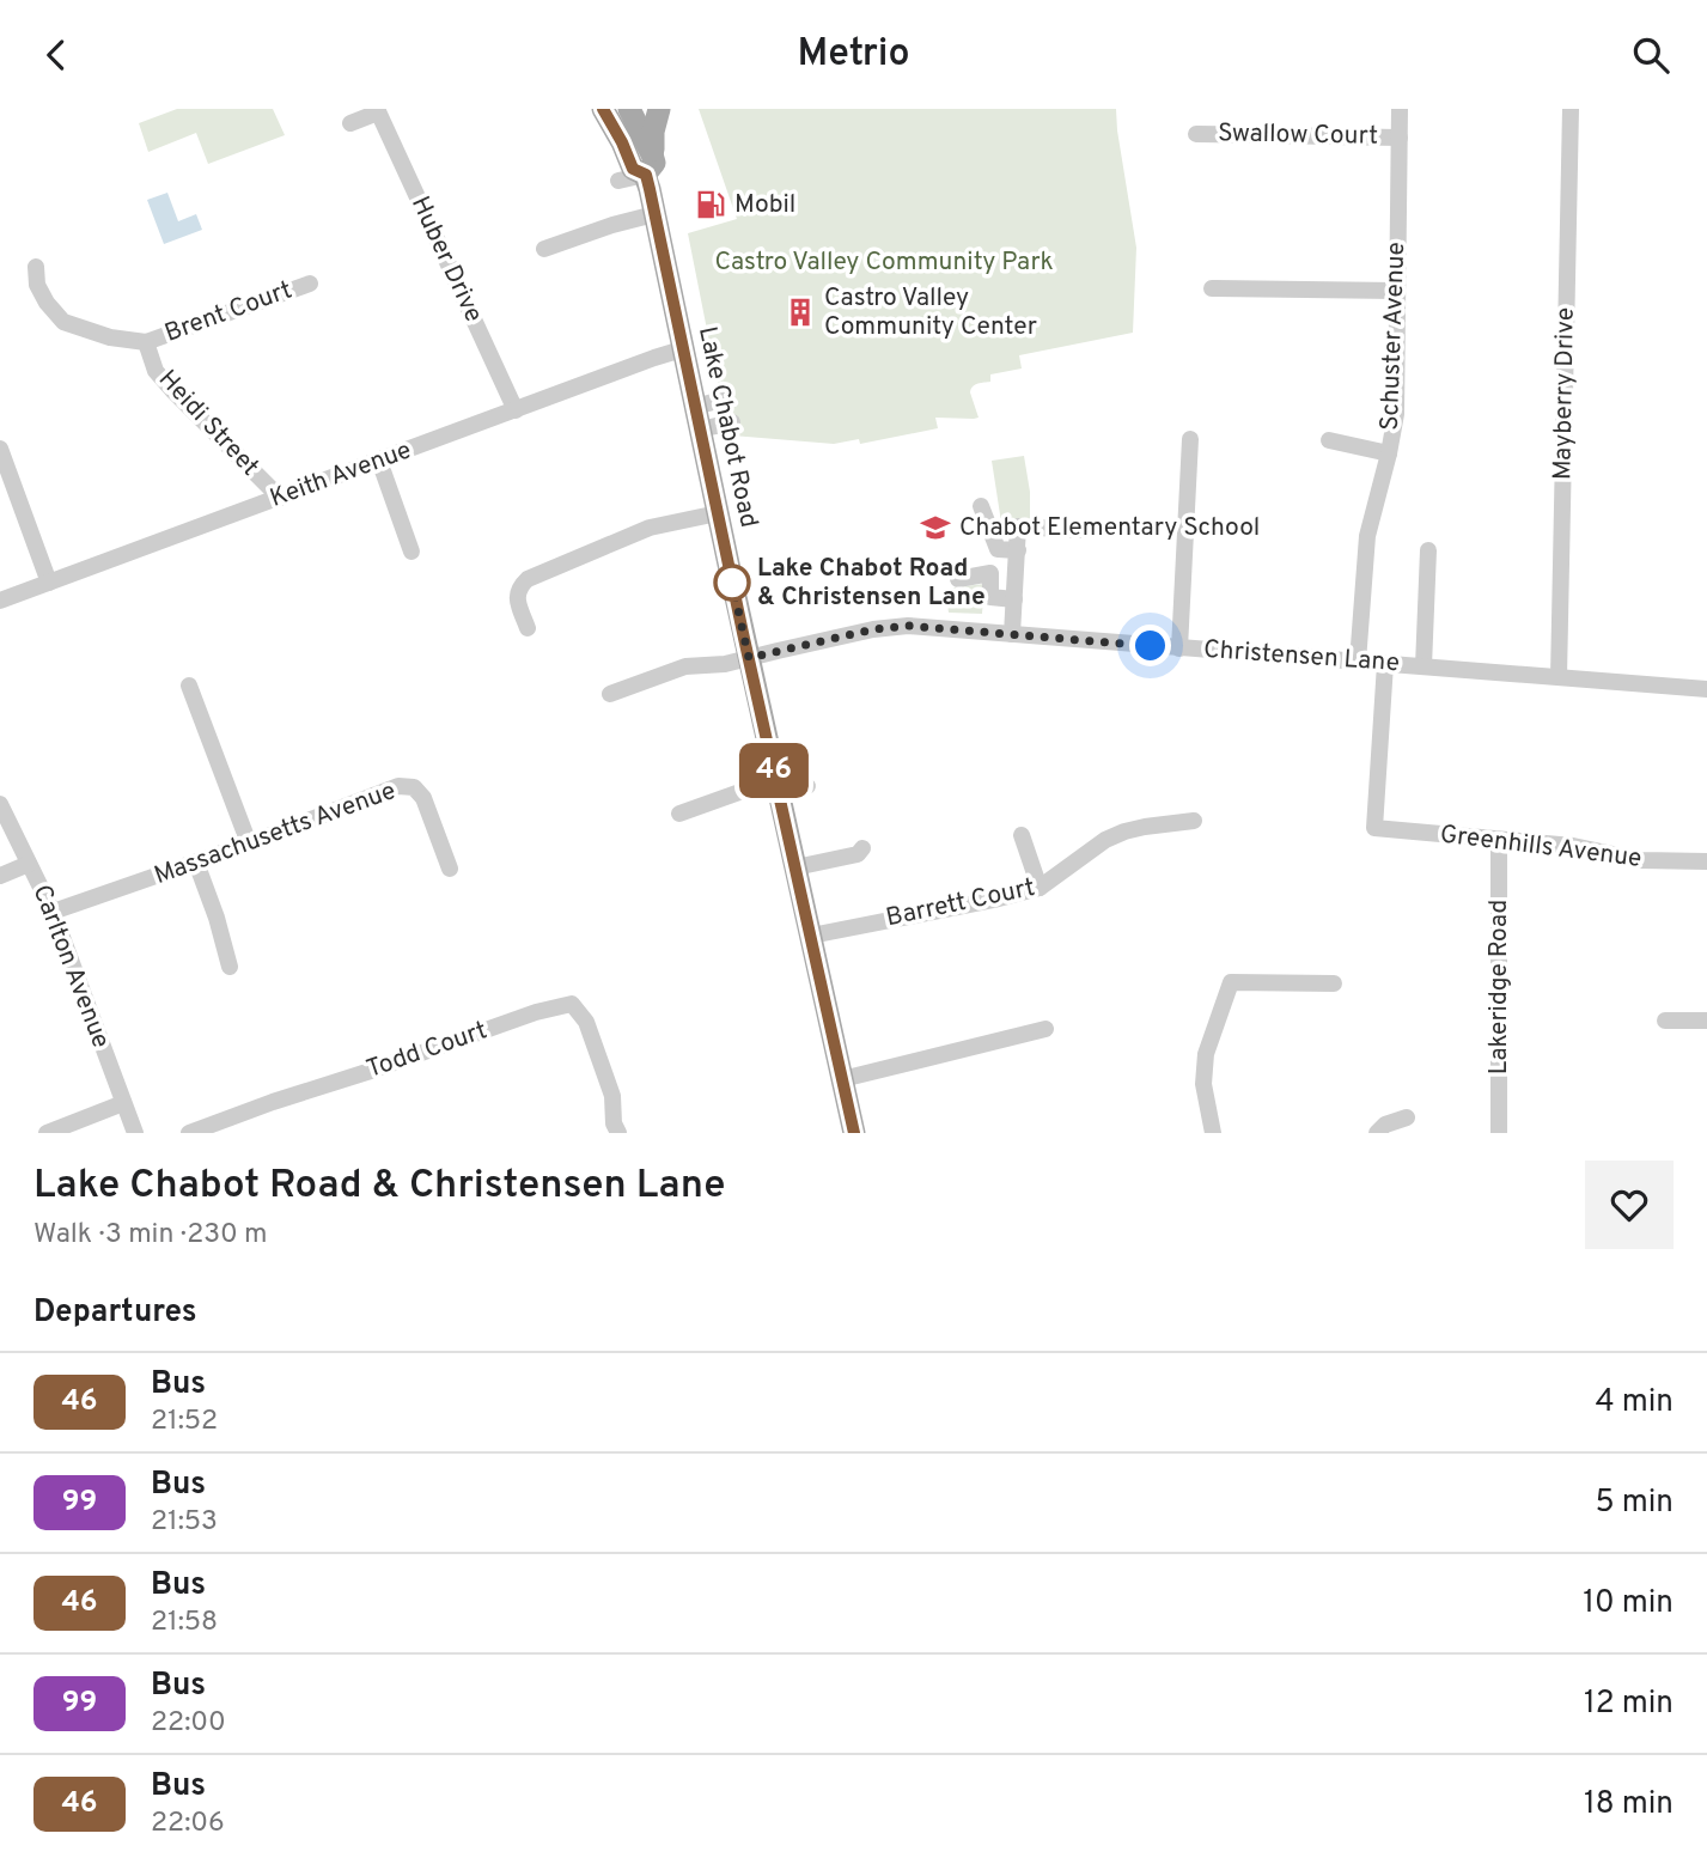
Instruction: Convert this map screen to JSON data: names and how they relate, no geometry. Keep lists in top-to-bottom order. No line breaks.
{"streets":{"main road":["Lake Chabot Road"],"street":["Swallow Court","Huber Drive","Brent Court","Schuster Avenue","Mayberry Drive","Heidi Street","Keith Avenue","Christensen Lane","Massachusetts Avenue","Greenhills Avenue","Barrett Court","Carlton Avenue","Lakeridge Road","Todd Court"]},"crossings":[["Swallow Court","Schuster Avenue"],["Huber Drive","Keith Avenue"],["Brent Court","Heidi Street"],["Schuster Avenue","Christensen Lane"],["Mayberry Drive","Christensen Lane"],["Heidi Street","Keith Avenue"],["Lake Chabot Road","Keith Avenue"],["Lake Chabot Road","Christensen Lane"],["Lake Chabot Road","Barrett Court"],["Christensen Lane","Greenhills Avenue"],["Massachusetts Avenue","Carlton Avenue"],["Greenhills Avenue","Lakeridge Road"]],"parks":["Castro Valley Community Park"],"places":{"fuel station":["Mobil"],"building":["Castro Valley Community Center"],"school or university":["Chabot Elementary School"],"other":["Lake Chabot Road & Christensen Lane"]},"lines":["bus line 46"],"page":{"header":"Metrio","on_map":"46","heading":[["Lake Chabot Road & Christensen Lane","Walk · 3 min · 230 m"],"Departures"],"list":[{"mark":"46","name":"Bus","note":"21:52","value":"4 min"},{"mark":"99","name":"Bus","note":"21:53","value":"5 min"},{"mark":"46","name":"Bus","note":"21:58","value":"10 min"},{"mark":"99","name":"Bus","note":"22:00","value":"12 min"},{"mark":"46","name":"Bus","note":"22:06","value":"18 min"}]}}
